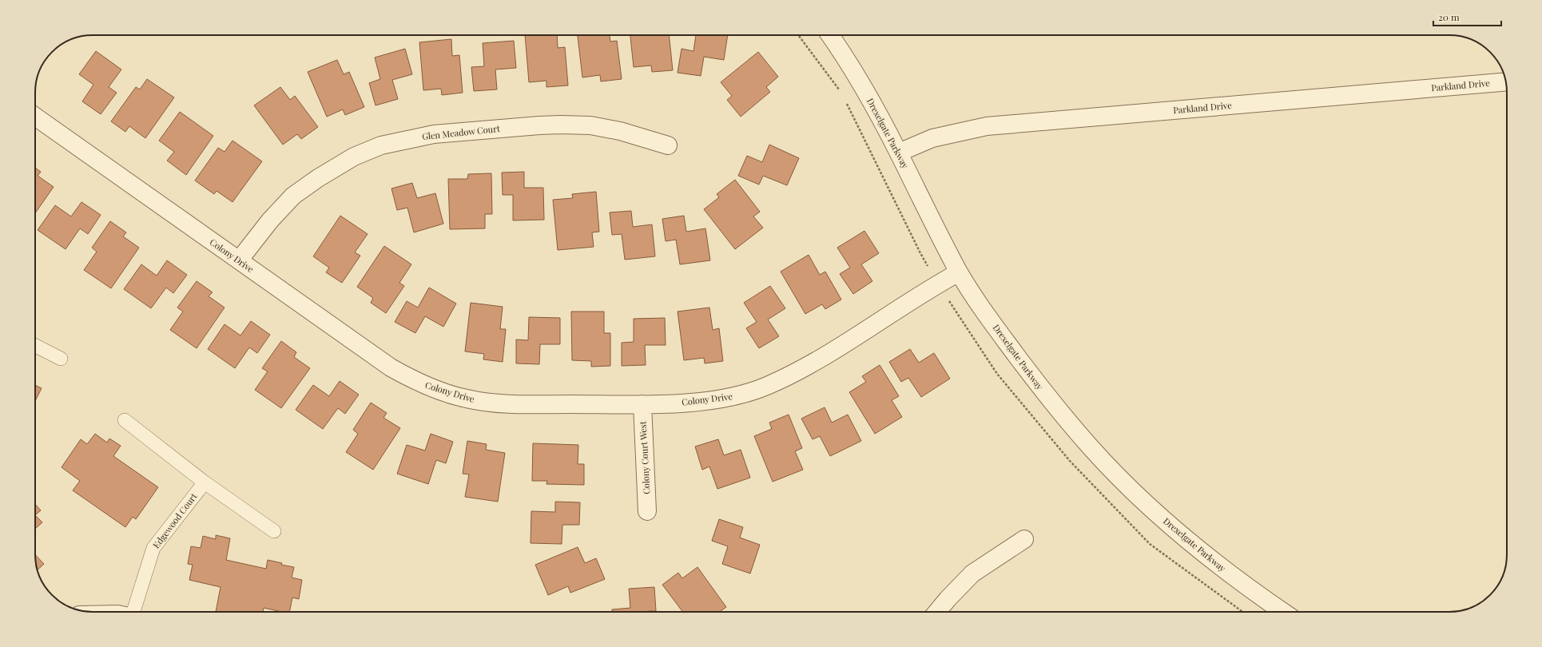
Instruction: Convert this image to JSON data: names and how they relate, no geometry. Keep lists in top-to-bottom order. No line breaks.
{"streets":{"street":["Parkland Drive","Glen Meadow Court","Drexelgate Parkway","Colony Drive","Colony Court West"],"lane":["Edgewood Court"]},"crossings":[["Parkland Drive","Drexelgate Parkway"],["Glen Meadow Court","Colony Drive"],["Drexelgate Parkway","Colony Drive"],["Colony Drive","Colony Court West"]],"scale_bar":"20 m"}
